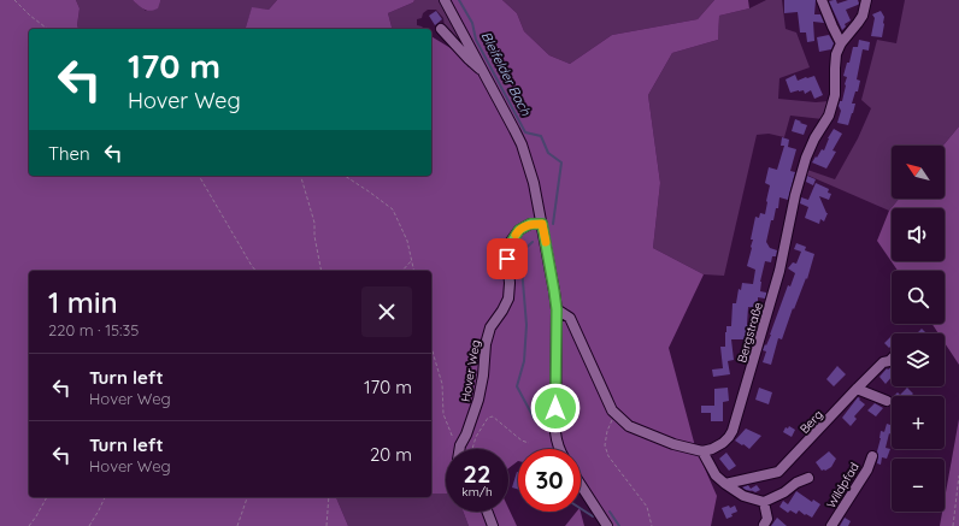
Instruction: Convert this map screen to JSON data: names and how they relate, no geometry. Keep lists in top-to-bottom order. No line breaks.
{"streets":{"street":["Bergstraße","Hover Weg","Berg","Wildpfad"]},"water":["Bleifelder Bach"],"north":"top left","page":{"turn":["170 m","Hover Weg"],"then":"Then","map_buttons":["+","−"],"heading":["1 min","220 m · 15:35"],"list":[{"name":"Turn left","note":"Hover Weg","value":"170 m"},{"name":"Turn left","note":"Hover Weg","value":"20 m"}],"speed":"22 km/h","limit":"30"}}
